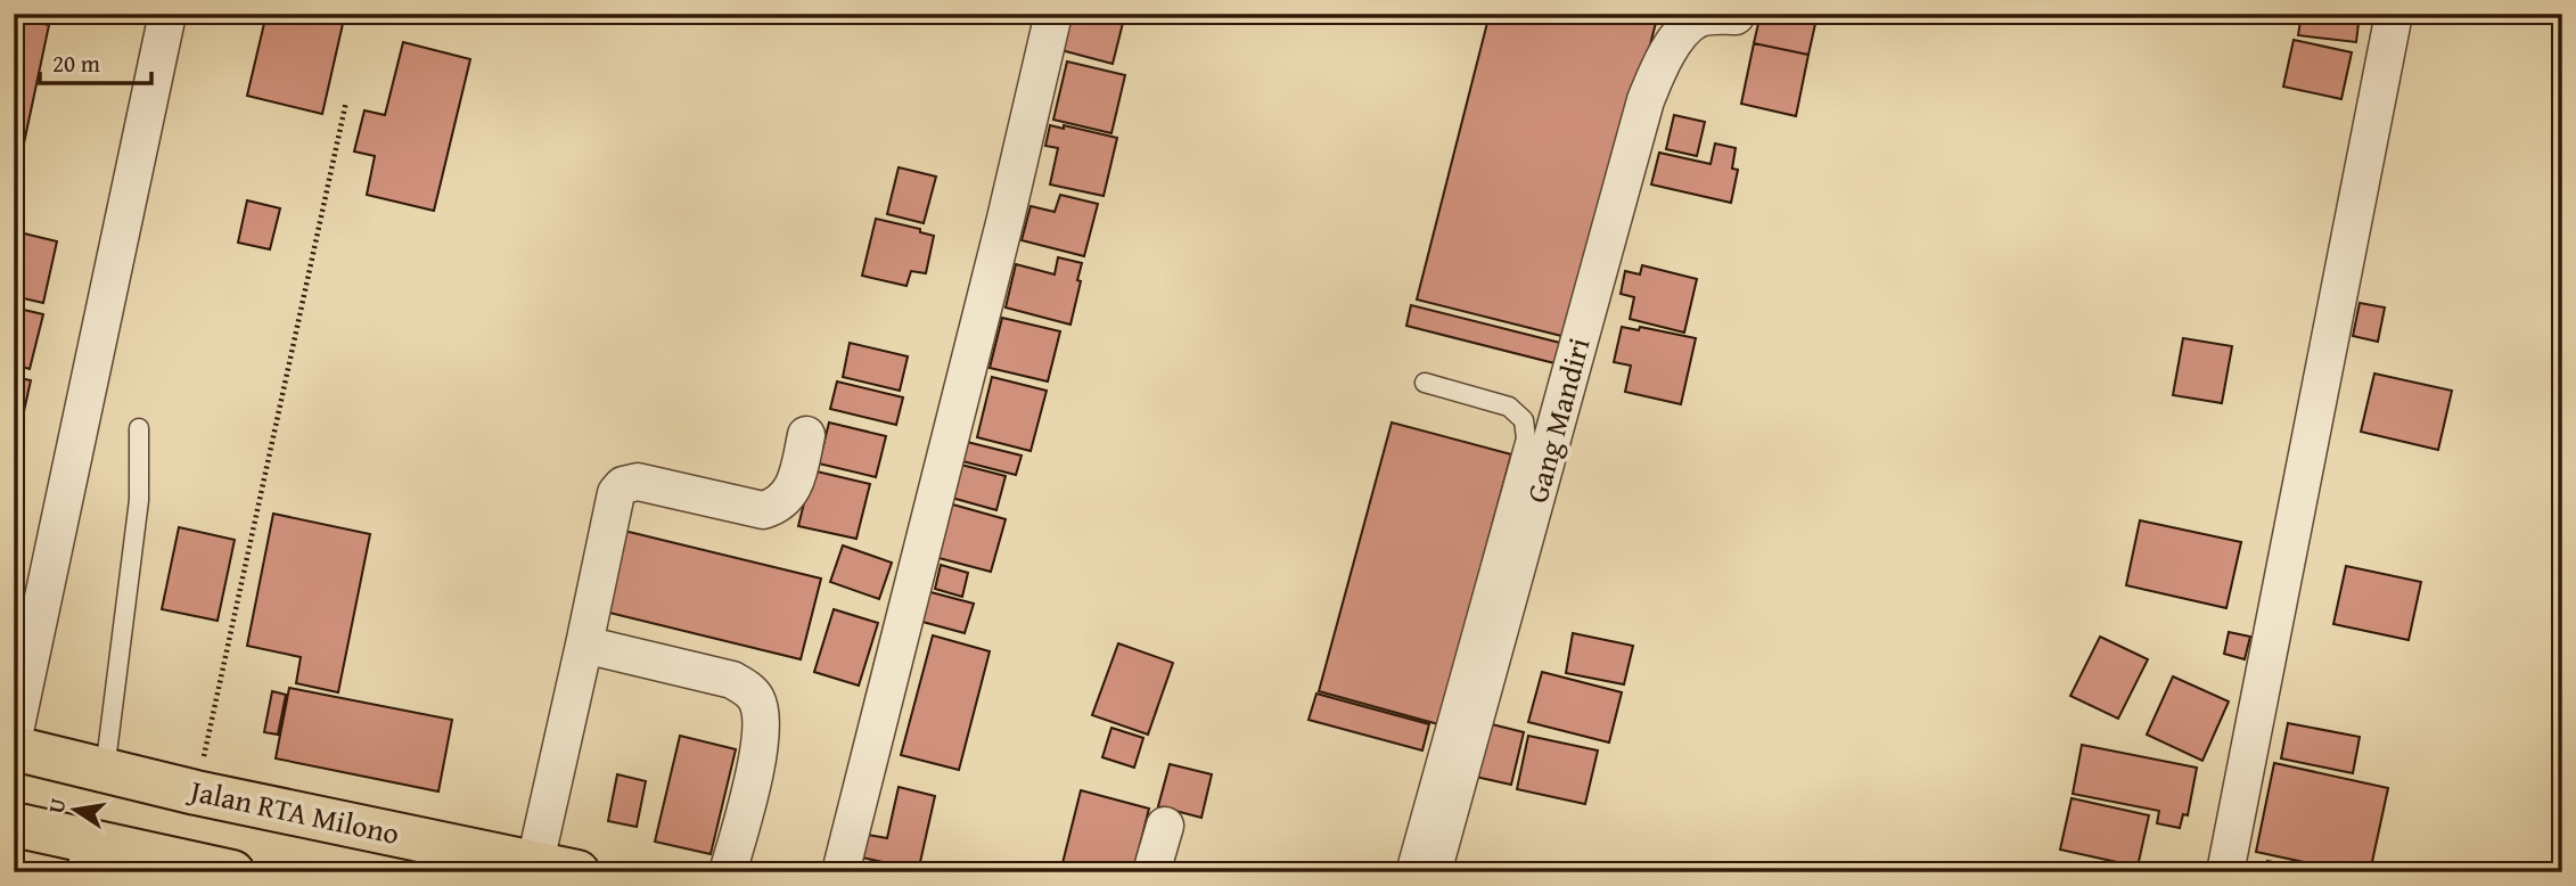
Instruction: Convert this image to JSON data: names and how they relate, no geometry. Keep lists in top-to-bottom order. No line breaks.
{"streets":{"highway":["Jalan RTA Milono"],"street":["Gang Mandiri"]},"scale_bar":"20 m","north":"left"}
